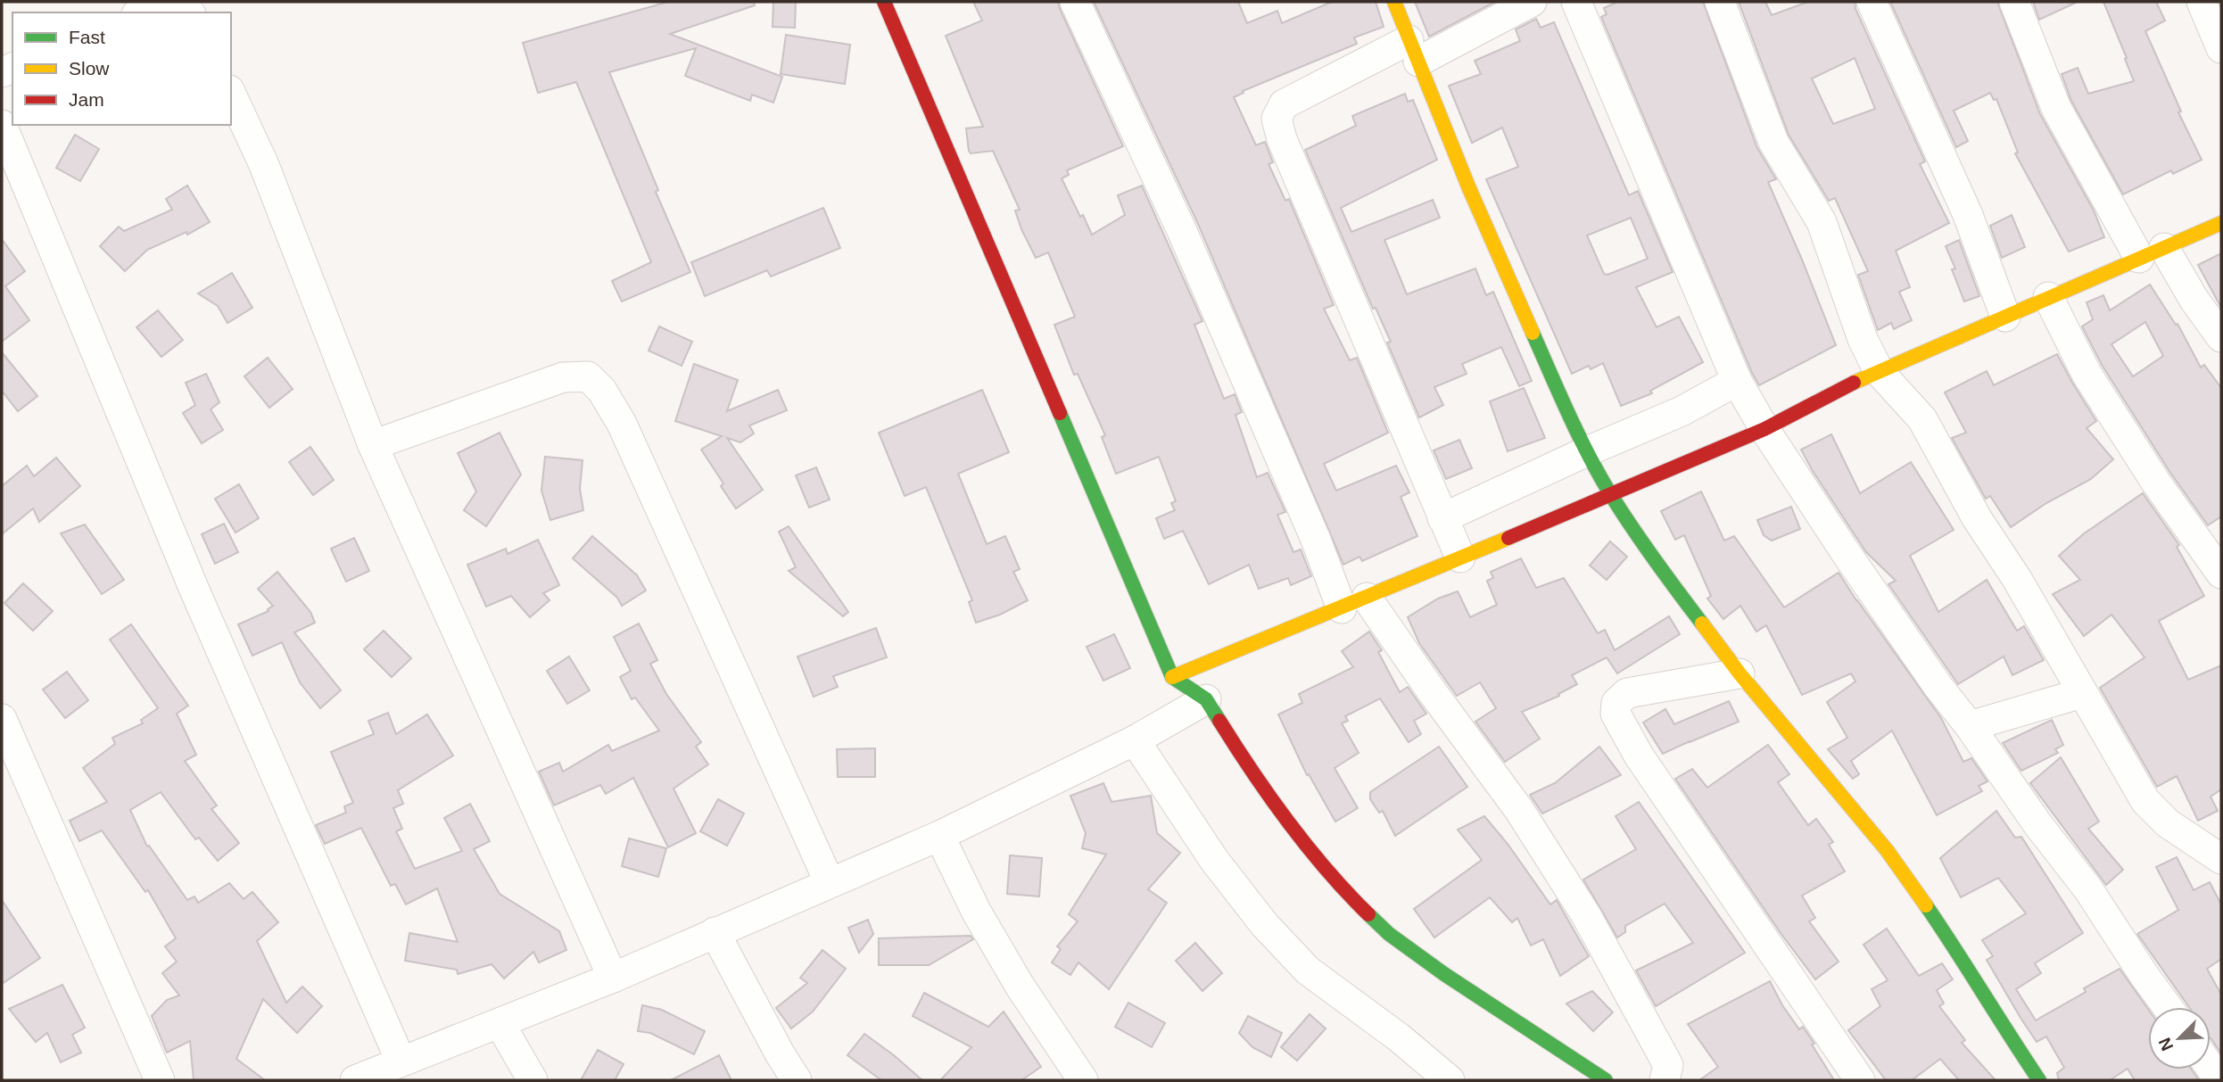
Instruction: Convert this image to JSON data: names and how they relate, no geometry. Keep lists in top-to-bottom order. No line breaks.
{"legend":["Fast","Slow","Jam"],"north":"bottom left"}
